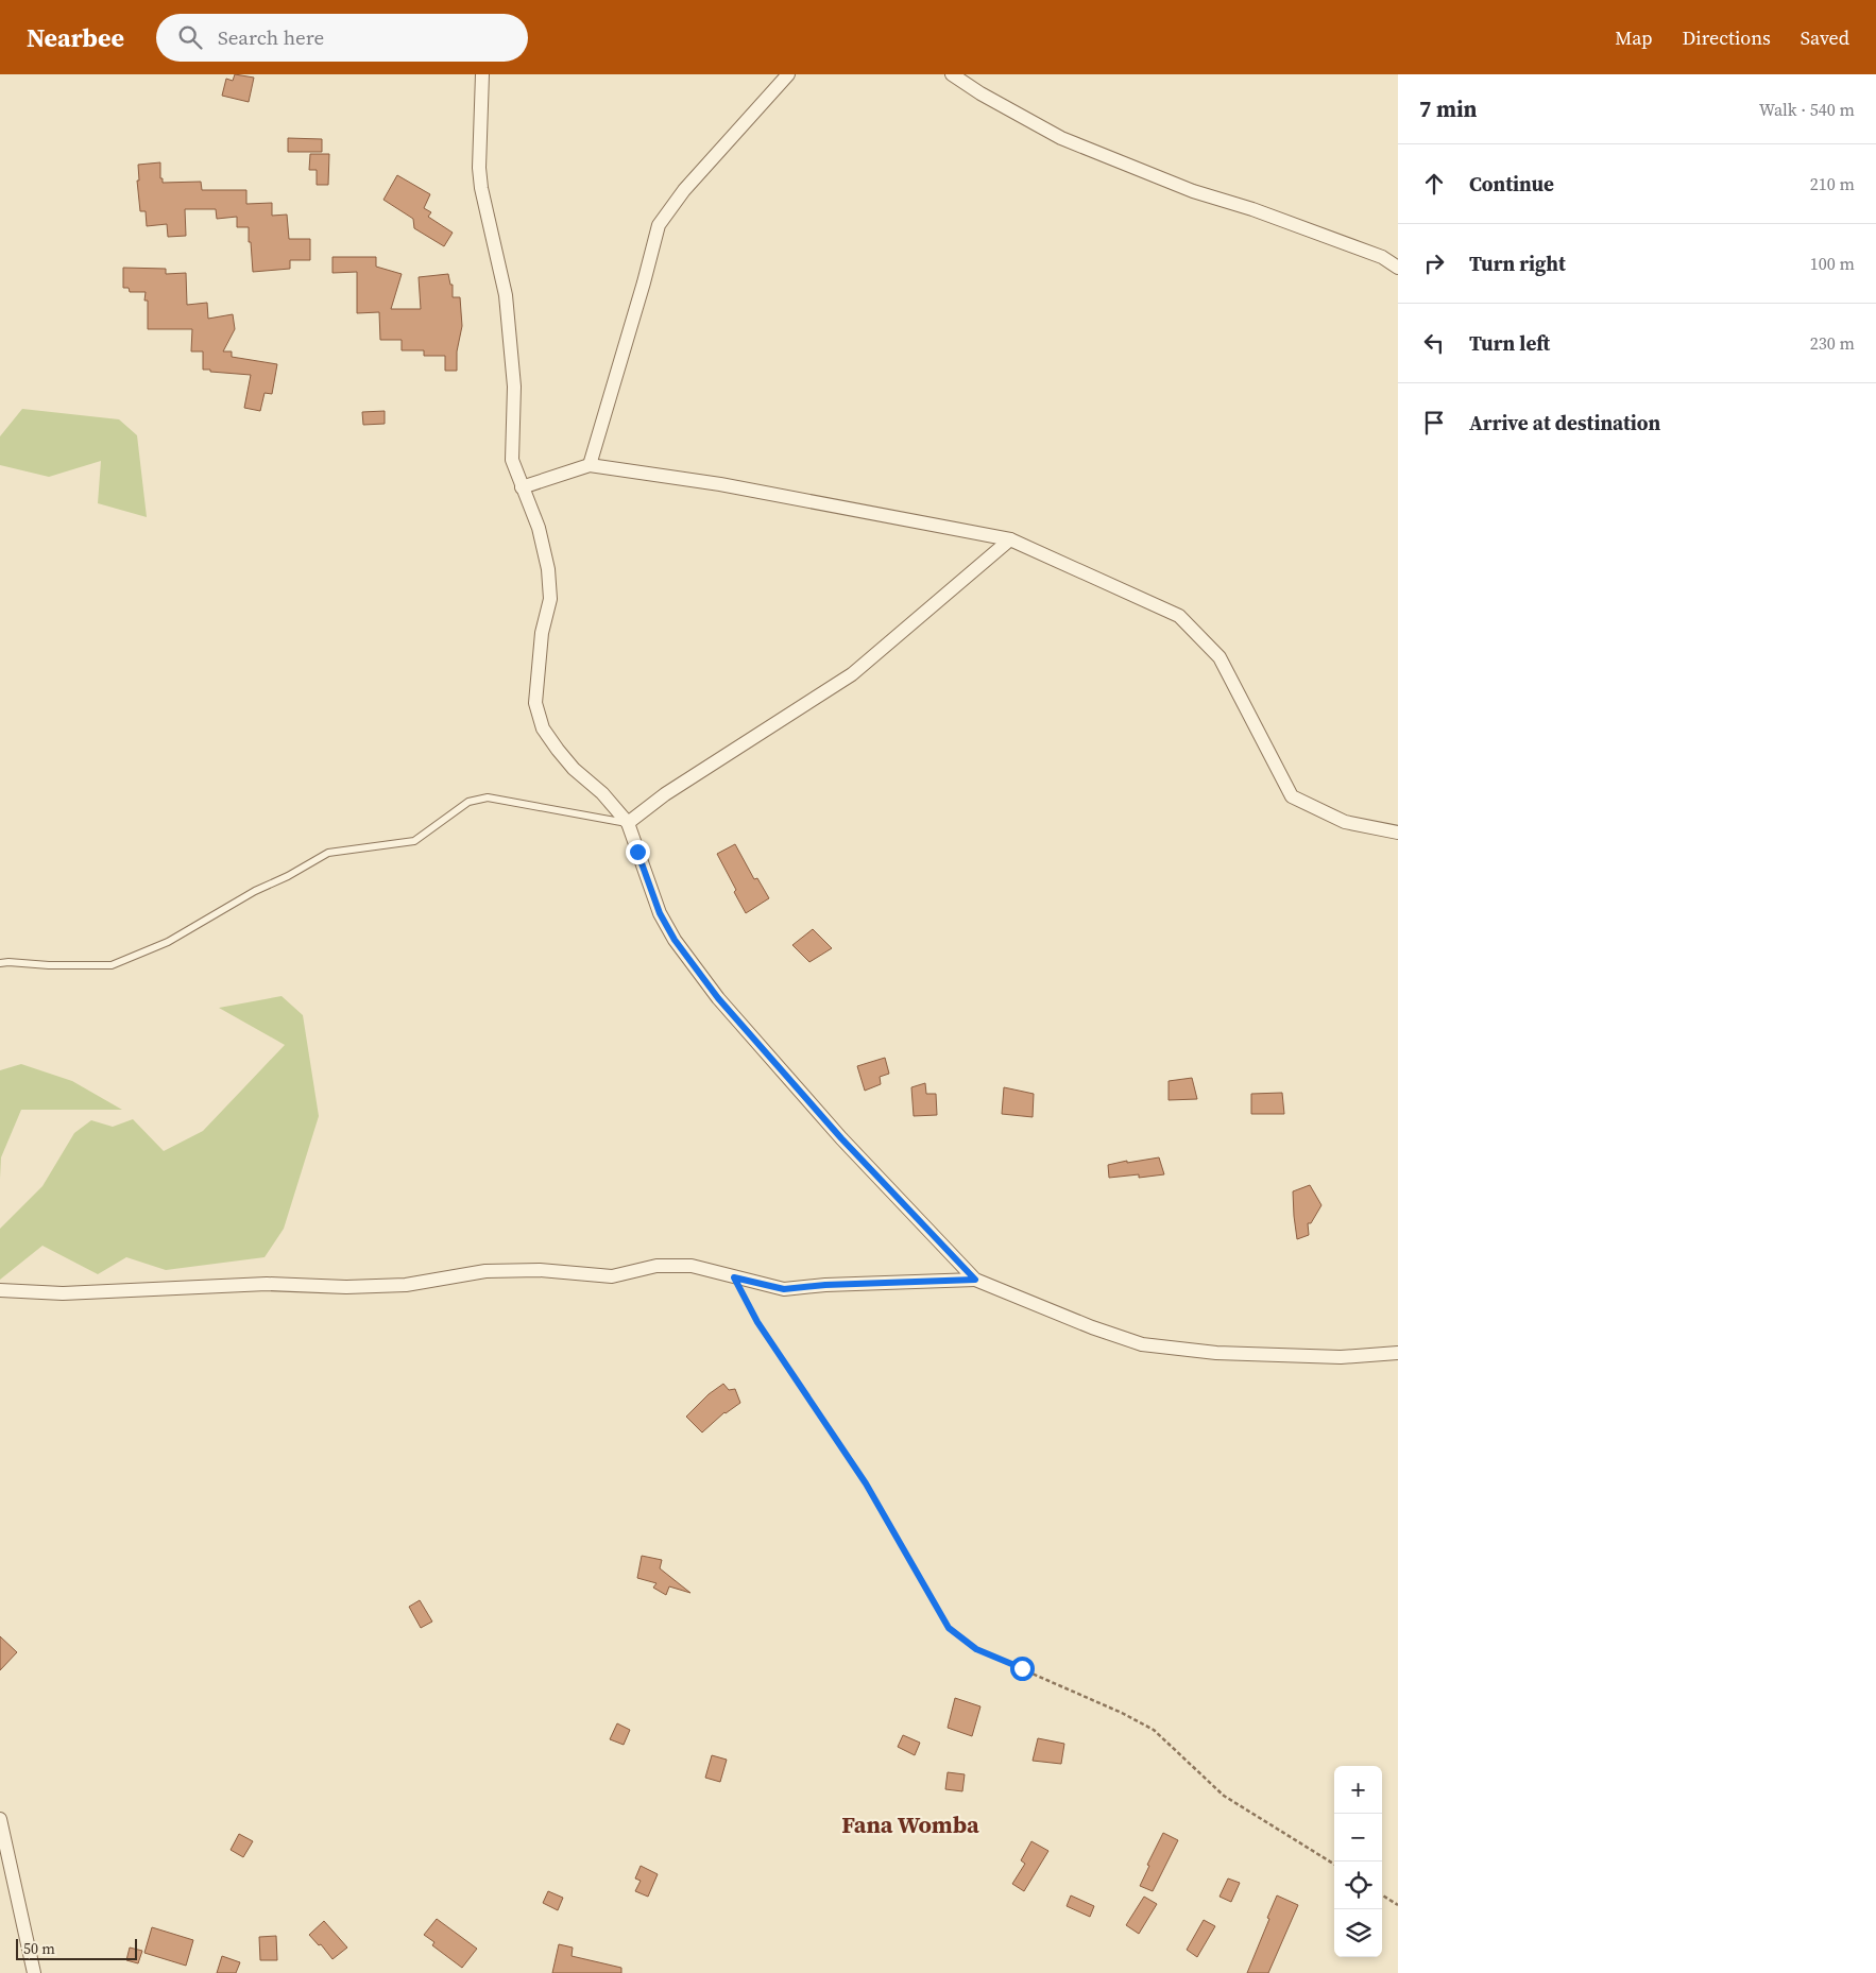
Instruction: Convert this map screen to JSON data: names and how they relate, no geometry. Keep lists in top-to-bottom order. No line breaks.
{"districts":["Fana Womba"],"scale_bar":"50 m","page":{"header":"Nearbee","search":"Search here","nav":["Map","Directions","Saved"],"heading":["7 min","Walk · 540 m"],"list":[["Continue","210 m"],["Turn right","100 m"],["Turn left","230 m"],"Arrive at destination"],"map_buttons":["+","−"],"scale":"50 m"}}
